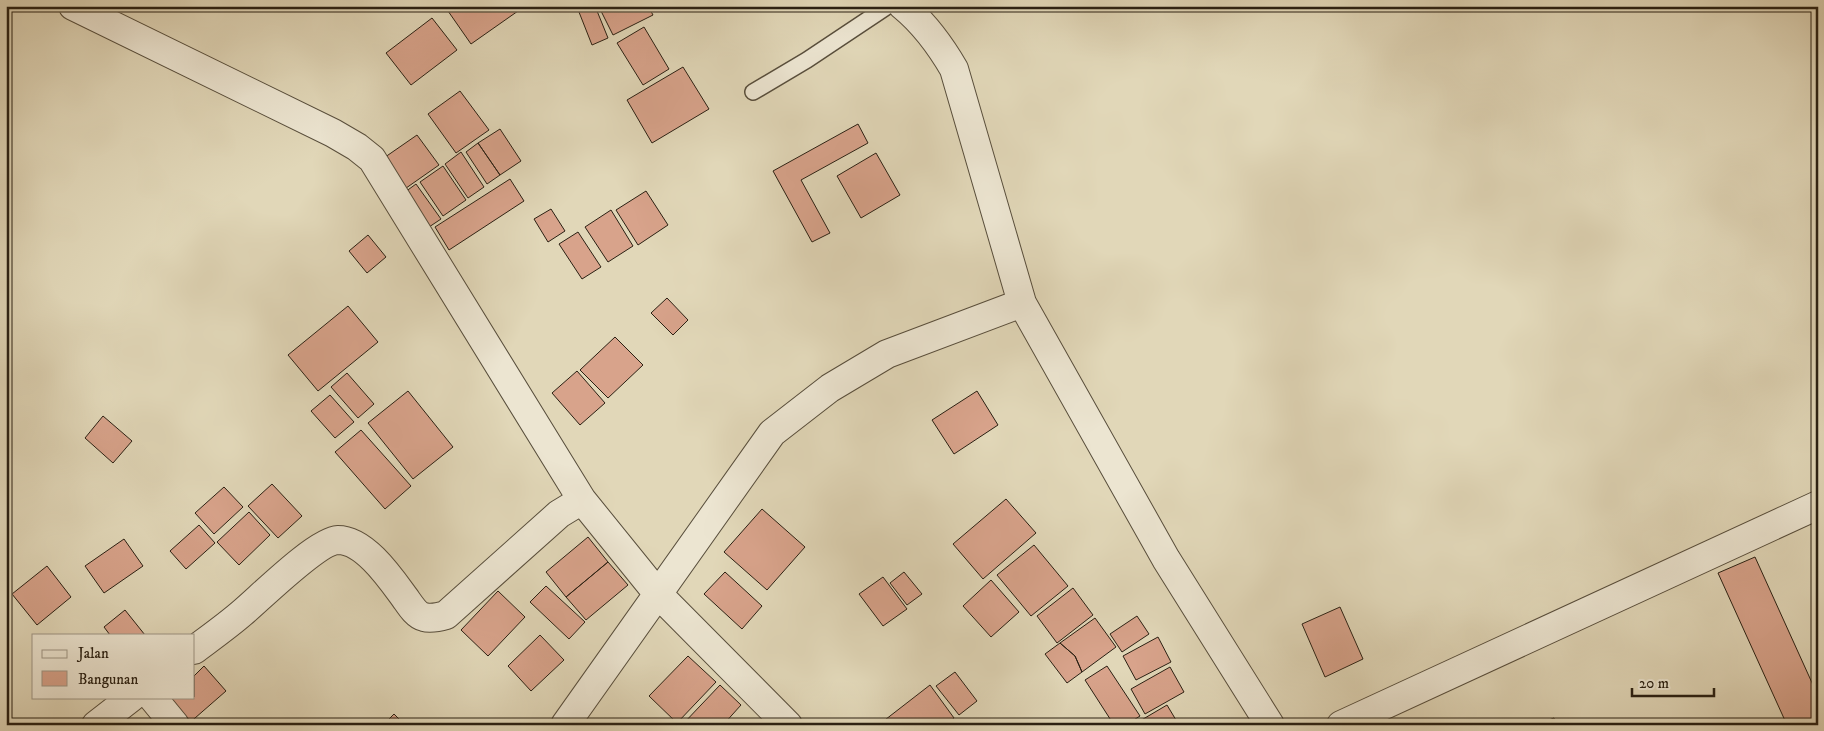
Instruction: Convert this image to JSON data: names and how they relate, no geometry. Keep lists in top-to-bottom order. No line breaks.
{"legend":["Jalan","Bangunan"],"scale_bar":"20 m"}
